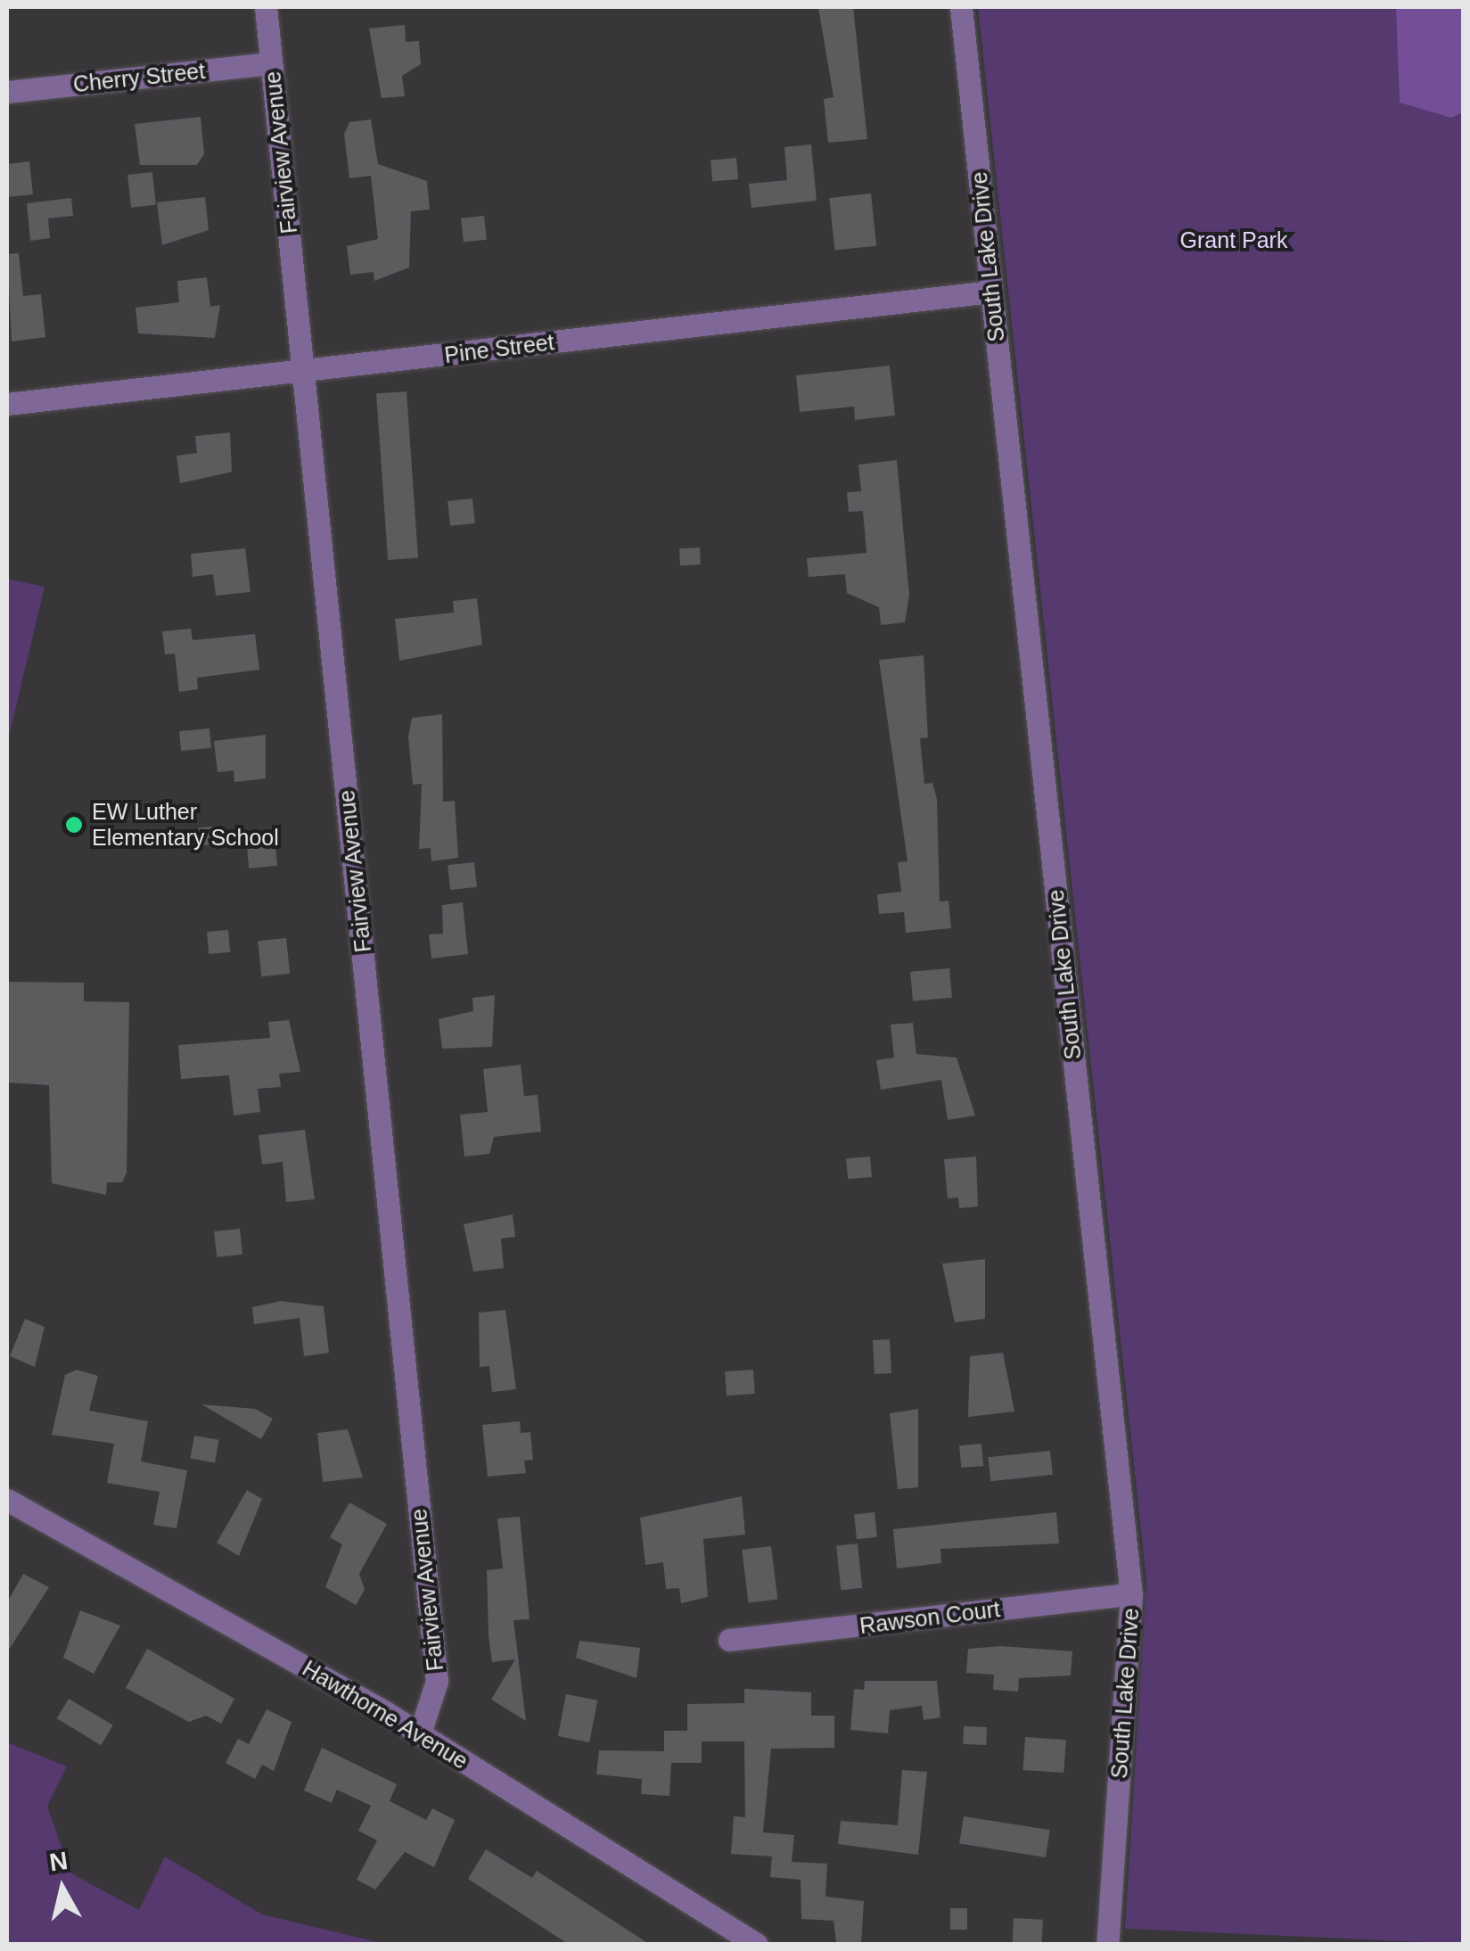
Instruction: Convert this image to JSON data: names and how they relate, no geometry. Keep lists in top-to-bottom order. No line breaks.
{"streets":{"street":["Cherry Street","Fairview Avenue","South Lake Drive","Pine Street","Rawson Court","Hawthorne Avenue"]},"crossings":[["Cherry Street","Fairview Avenue"],["Fairview Avenue","Pine Street"],["Fairview Avenue","Hawthorne Avenue"],["South Lake Drive","Pine Street"],["South Lake Drive","Rawson Court"]],"parks":["Grant Park"],"places":["EW Luther Elementary School"],"north":"top"}
